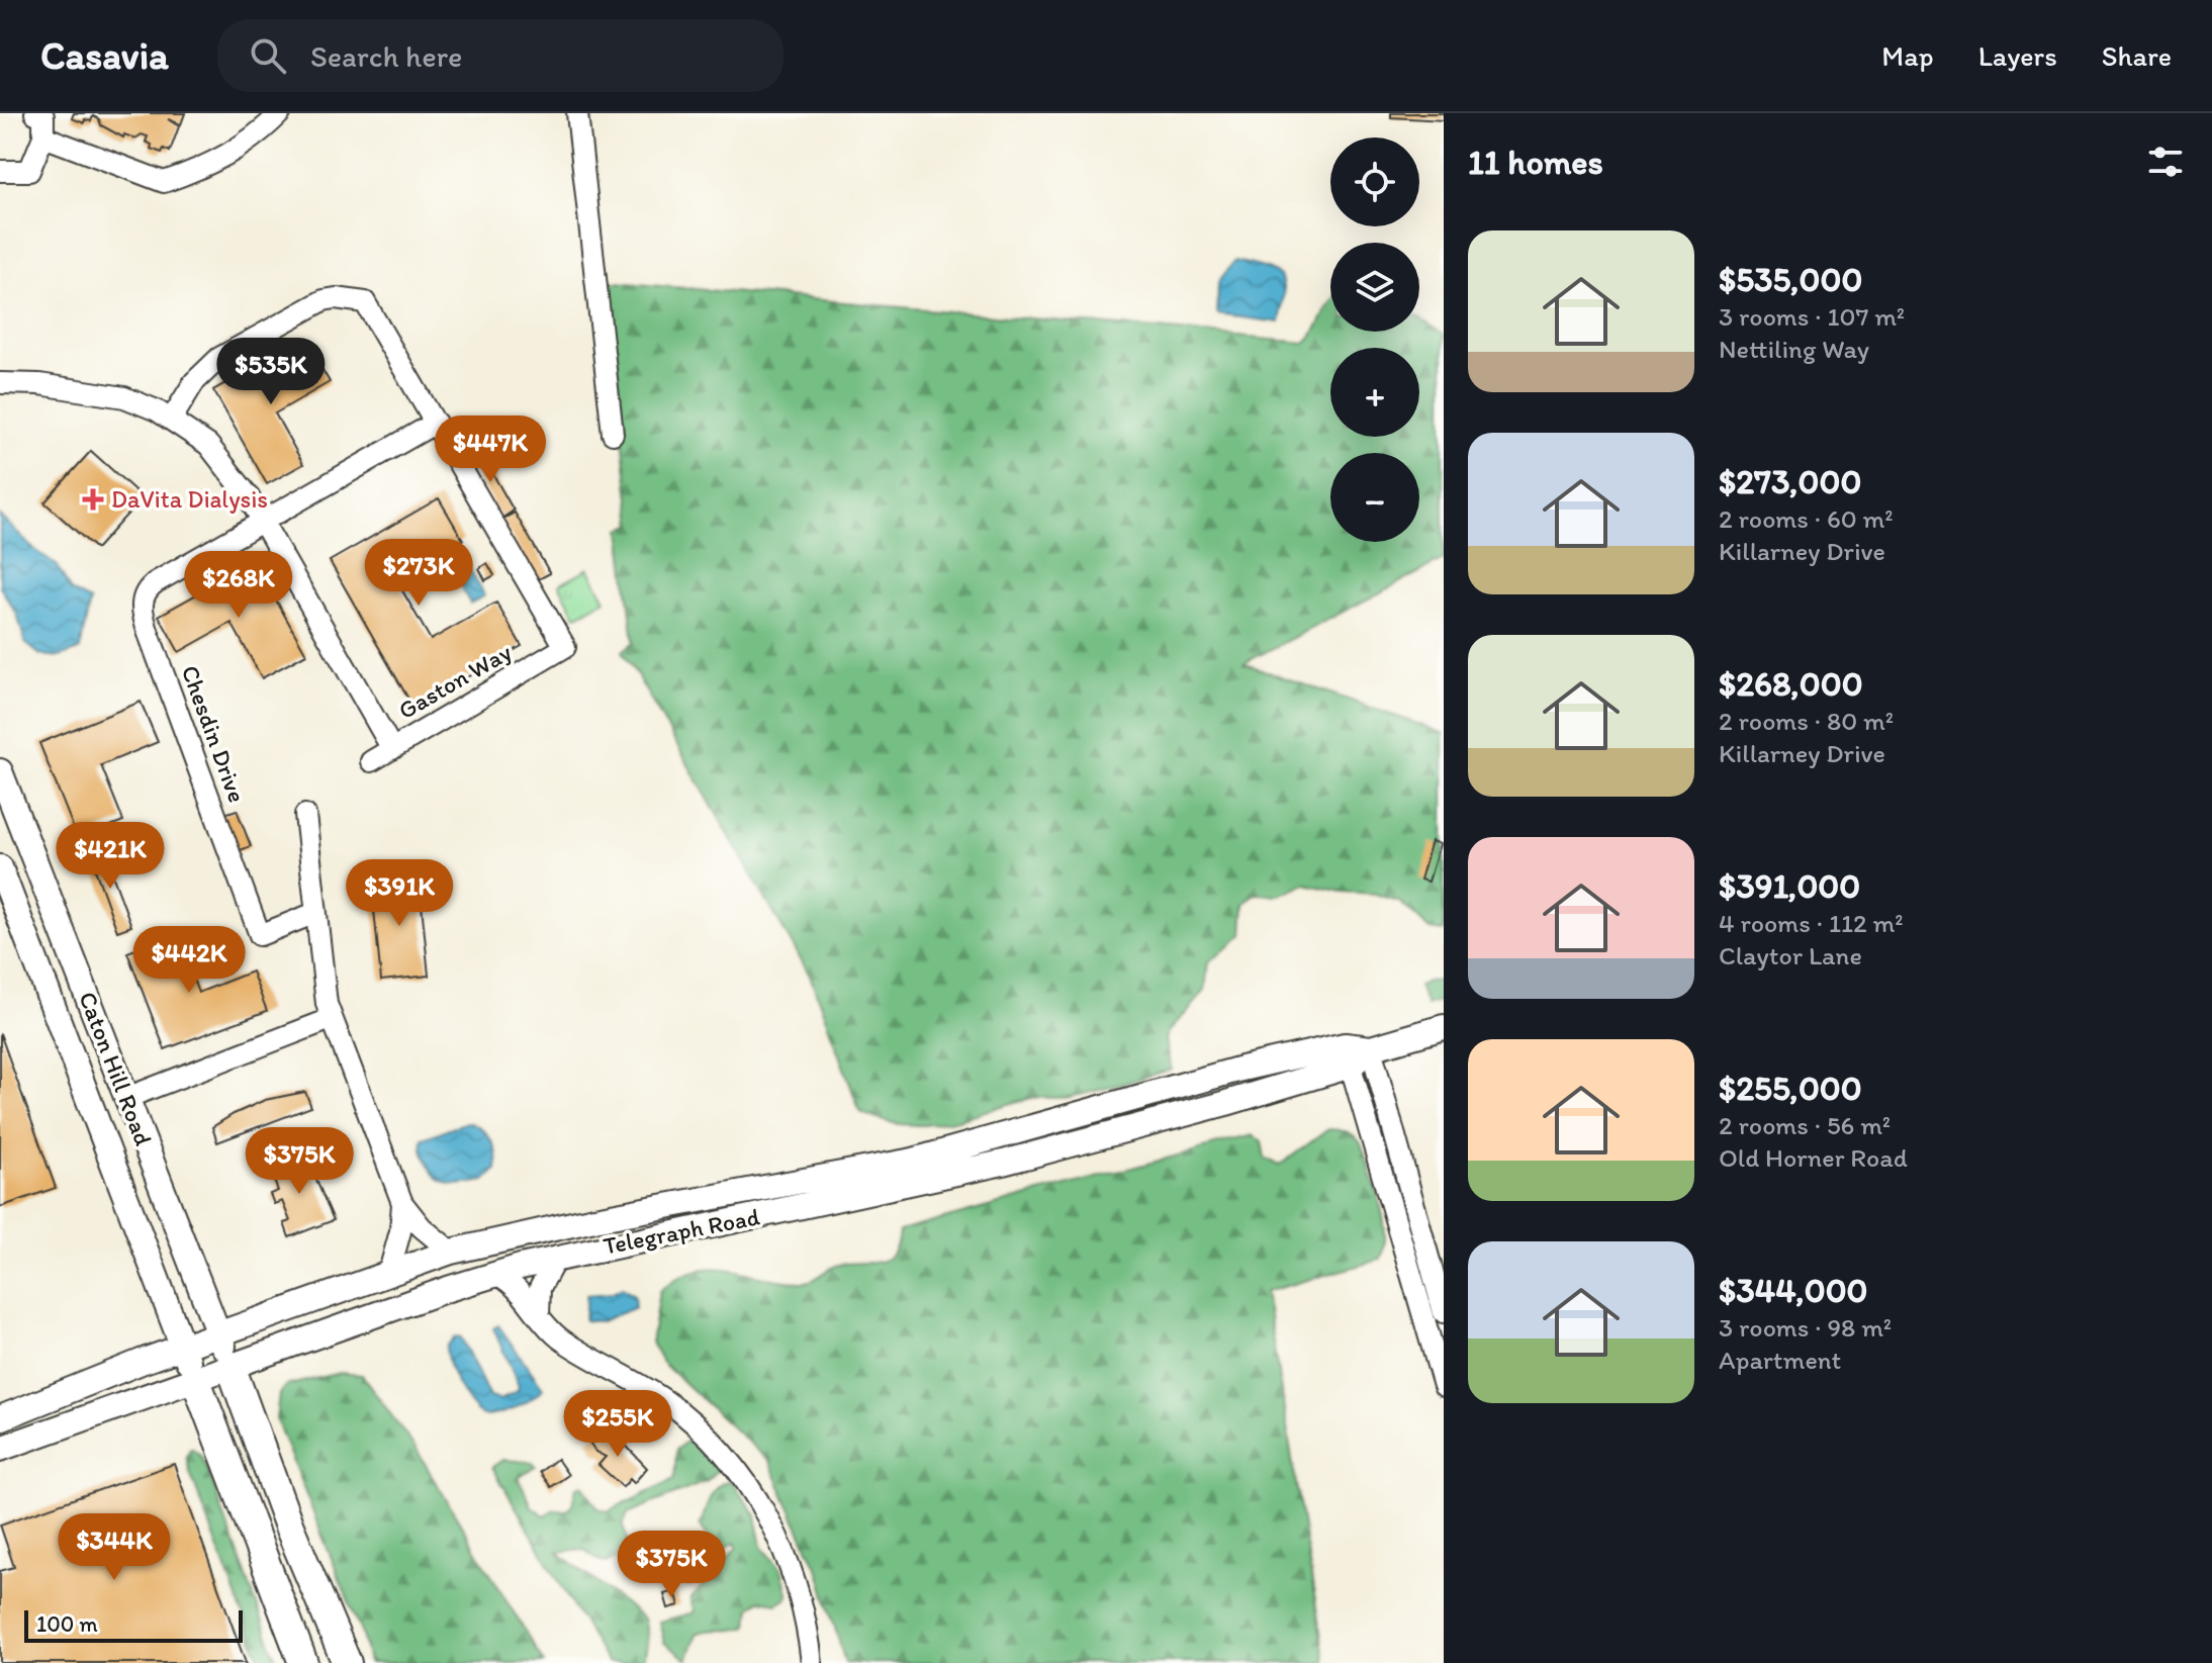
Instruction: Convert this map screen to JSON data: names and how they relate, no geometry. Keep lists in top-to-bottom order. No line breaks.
{"streets":{"main road":["Caton Hill Road","Telegraph Road"],"street":["Gaston Way","Chesdin Drive"]},"crossings":[["Gaston Way","Chesdin Drive"],["Caton Hill Road","Telegraph Road"]],"places":{"health":["DaVita Dialysis"]},"scale_bar":"100 m","page":{"header":"Casavia","search":"Search here","nav":["Map","Layers","Share"],"heading":"11 homes","map_buttons":["+","−"],"list":[{"name":"$535,000","note":"3 rooms · 107 m² · Nettiling Way"},{"name":"$273,000","note":"2 rooms · 60 m² · Killarney Drive"},{"name":"$268,000","note":"2 rooms · 80 m² · Killarney Drive"},{"name":"$391,000","note":"4 rooms · 112 m² · Claytor Lane"},{"name":"$255,000","note":"2 rooms · 56 m² · Old Horner Road"},{"name":"$344,000","note":"3 rooms · 98 m² · Apartment"}],"price":["$535K","$447K","$273K","$268K","$421K","$391K","$442K","$375K","$255K","$344K","$375K"],"scale":"100 m"}}
